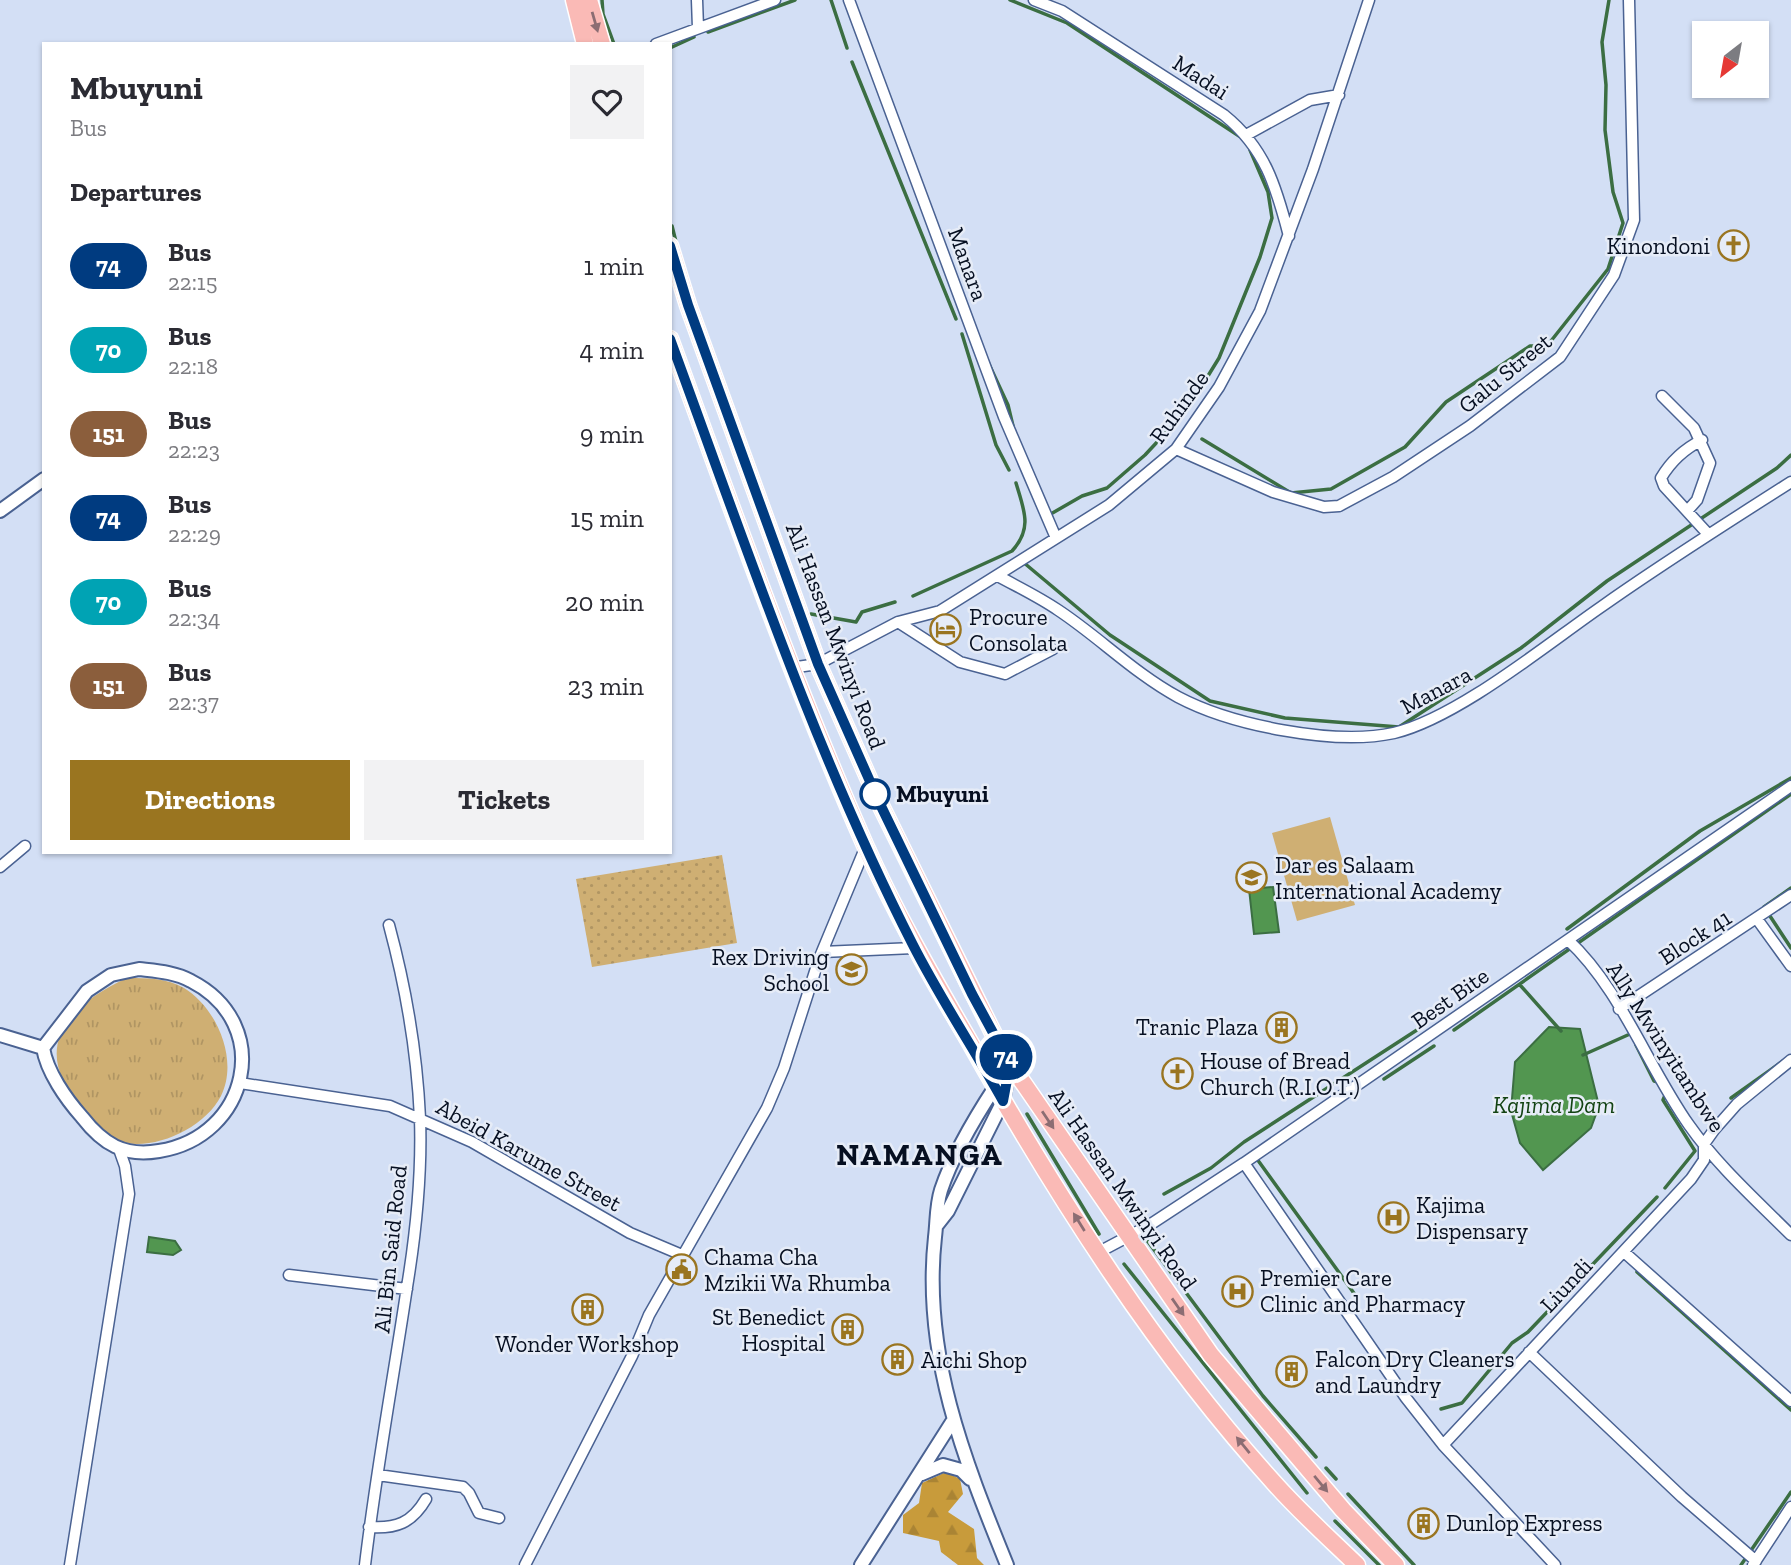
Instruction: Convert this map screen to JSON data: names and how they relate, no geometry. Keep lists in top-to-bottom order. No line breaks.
{"streets":{"highway":["Ali Hassan Mwinyi Road"],"street":["Madai","Manara","Galu Street","Ruhinde","Block 41","Best Bite","Ally Mwinyitambwe","Abeid Karume Street","Ali Bin Said Road","Liundi"]},"crossings":[["Madai","Ruhinde"],["Manara","Ruhinde"],["Galu Street","Ruhinde"],["Ruhinde","Ali Hassan Mwinyi Road"],["Ali Hassan Mwinyi Road","Best Bite"],["Block 41","Ally Mwinyitambwe"],["Best Bite","Ally Mwinyitambwe"],["Ally Mwinyitambwe","Liundi"],["Abeid Karume Street","Ali Bin Said Road"]],"districts":["NAMANGA"],"water":["Kajima Dam"],"places":{"church":["Kinondoni","House of Bread Church (R.I.O.T.)"],"hotel":["Procure Consolata"],"other":["Mbuyuni"],"school or university":["Dar es Salaam International Academy","Rex Driving School"],"building":["Tranic Plaza","Wonder Workshop","St Benedict Hospital","Aichi Shop","Falcon Dry Cleaners and Laundry","Dunlop Express"],"hospital":["Kajima Dispensary","Premier Care Clinic and Pharmacy"],"public building":["Chama Cha Mzikii Wa Rhumba"]},"lines":["bus line 74"],"north":"bottom left","page":{"on_map":"74","heading":[["Mbuyuni","Bus"],"Departures"],"list":[{"mark":"74","name":"Bus","note":"22:15","value":"1 min"},{"mark":"70","name":"Bus","note":"22:18","value":"4 min"},{"mark":"151","name":"Bus","note":"22:23","value":"9 min"},{"mark":"74","name":"Bus","note":"22:29","value":"15 min"},{"mark":"70","name":"Bus","note":"22:34","value":"20 min"},{"mark":"151","name":"Bus","note":"22:37","value":"23 min"}],"buttons":["Directions","Tickets"]}}
